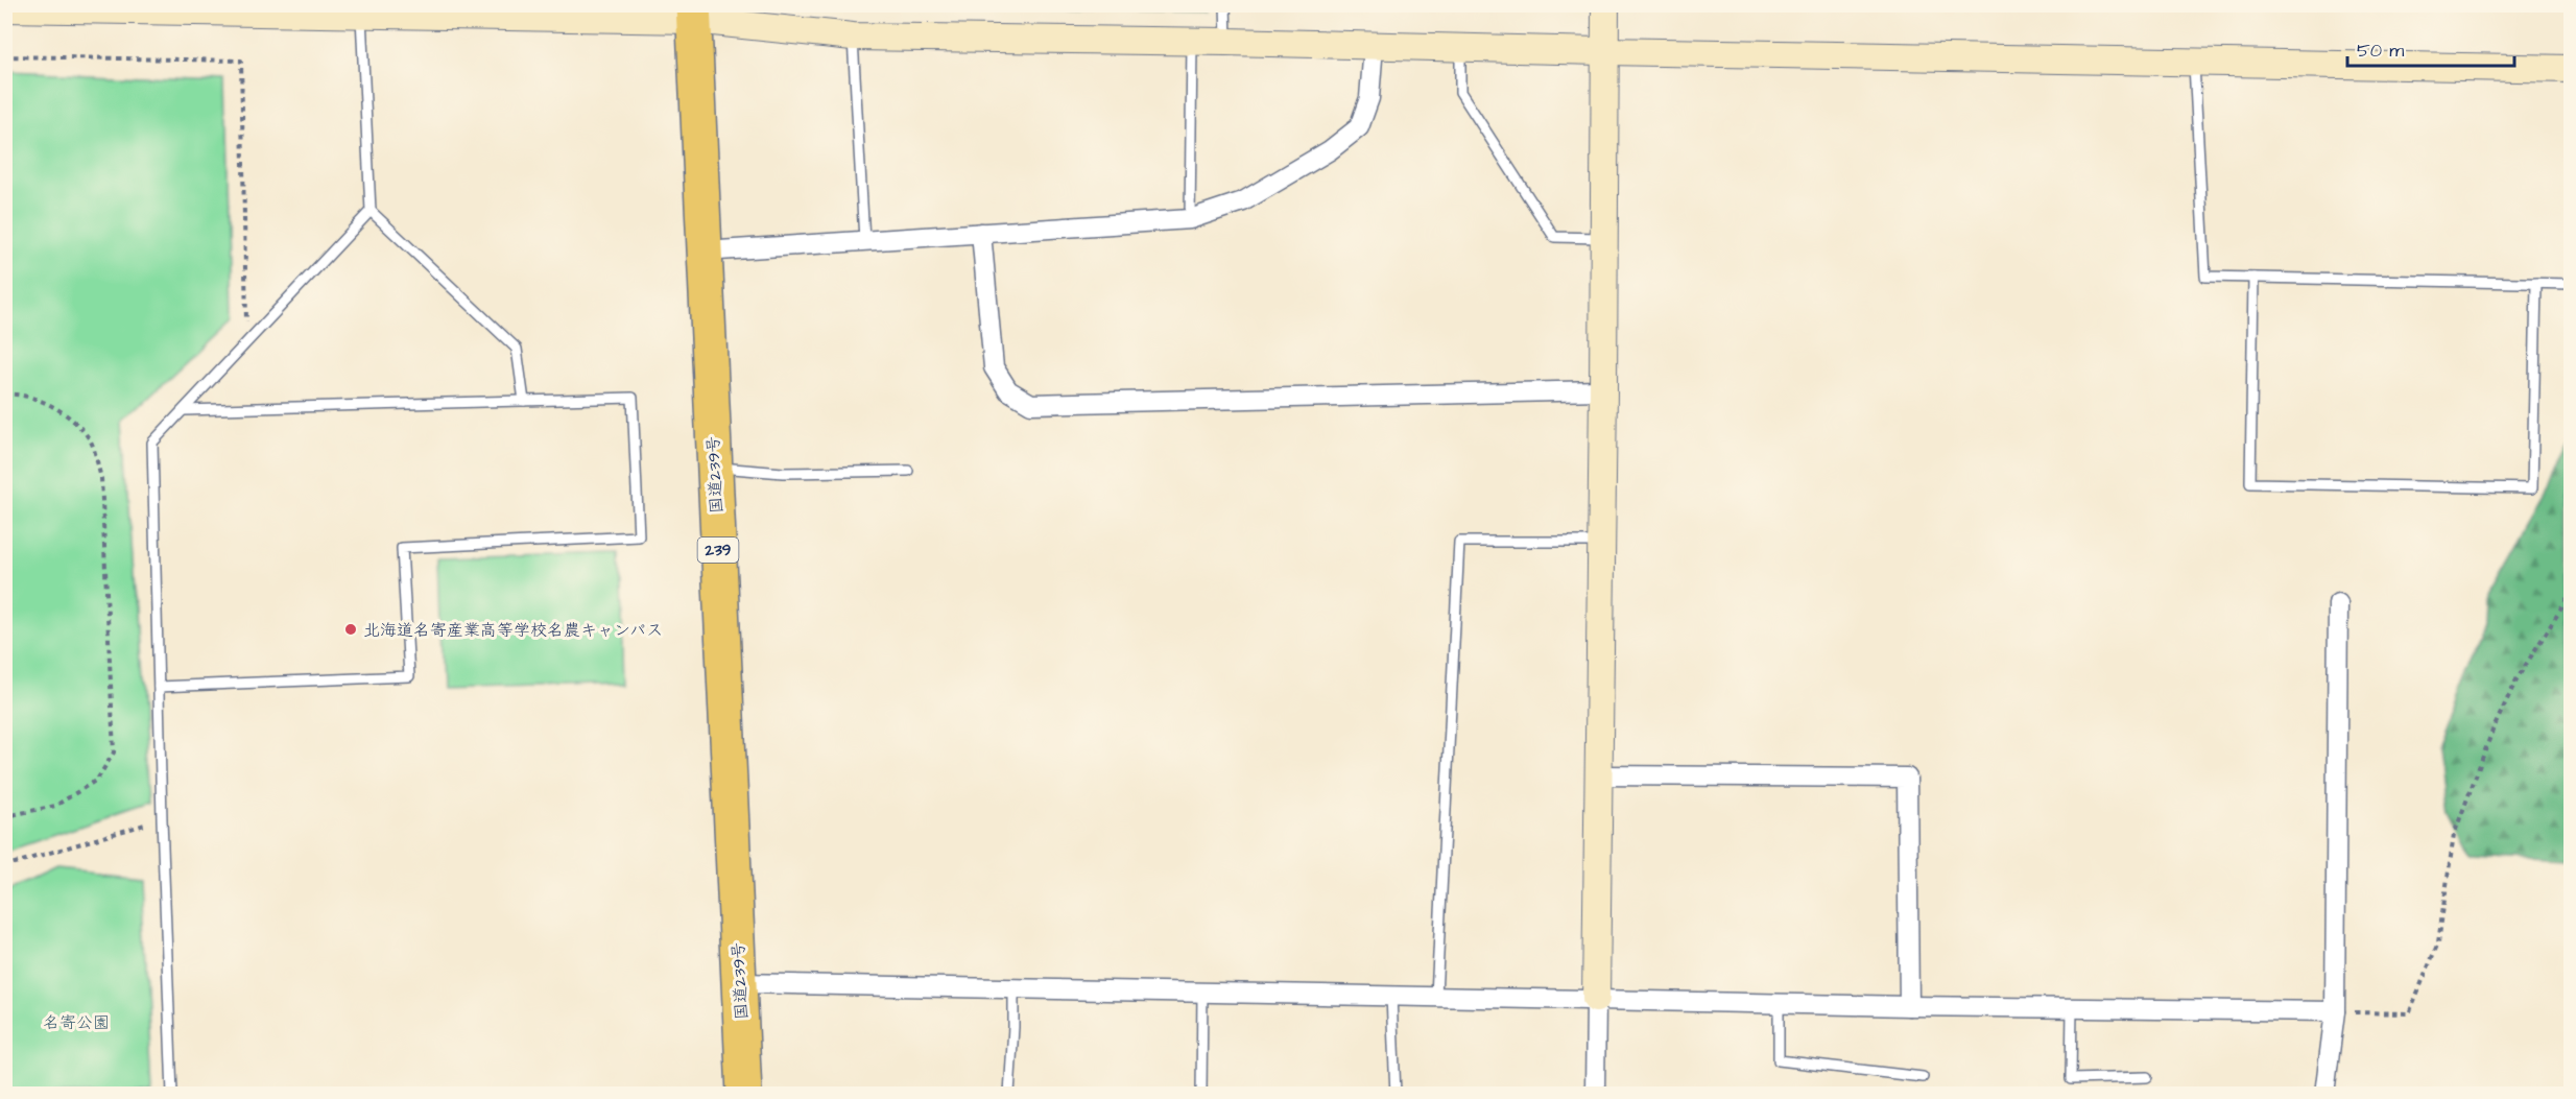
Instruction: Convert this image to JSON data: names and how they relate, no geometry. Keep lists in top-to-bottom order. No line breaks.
{"streets":{"highway":["国道239号","239"]},"parks":["名寄公園"],"places":["北海道名寄産業高等学校名農キャンパス"],"scale_bar":"50 m"}
